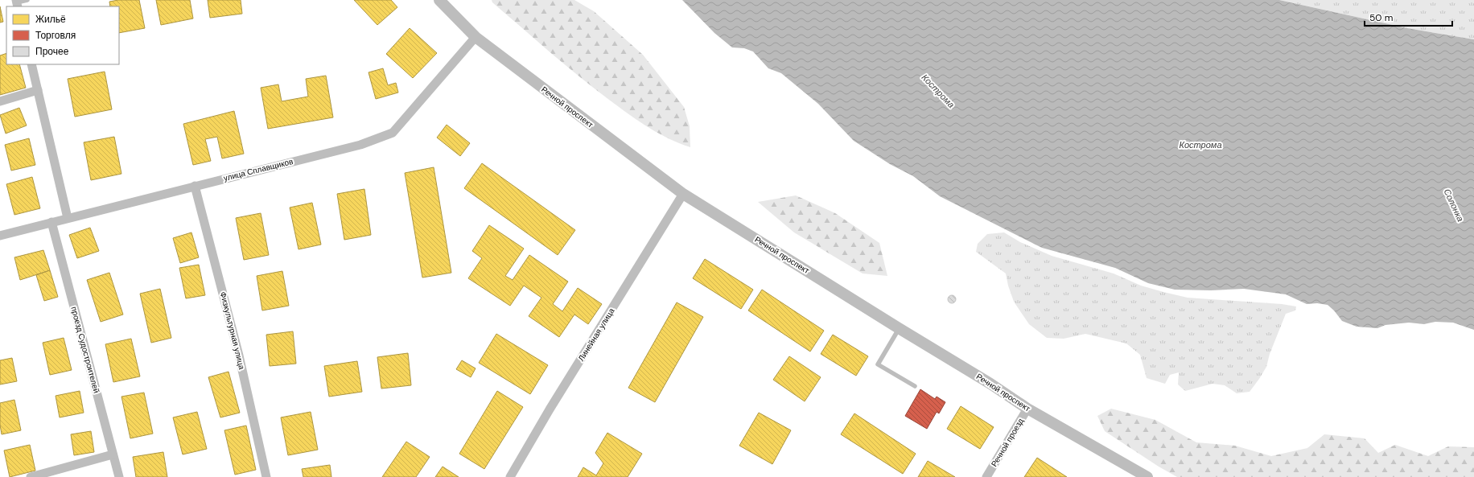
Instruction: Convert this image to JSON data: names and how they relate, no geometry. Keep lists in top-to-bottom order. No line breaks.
{"streets":{"street":["Речной проспект","улица Сплавщиков","Физкультурная улица","Линейная улица","проезд Судостроителей","Речной проезд"]},"crossings":[["Речной проспект","улица Сплавщиков"],["Речной проспект","Линейная улица"],["Речной проспект","Речной проезд"],["улица Сплавщиков","Физкультурная улица"],["улица Сплавщиков","проезд Судостроителей"]],"water":["Кострома","Солонка"],"legend":["Жильё","Торговля","Прочее"],"scale_bar":"50 m"}
